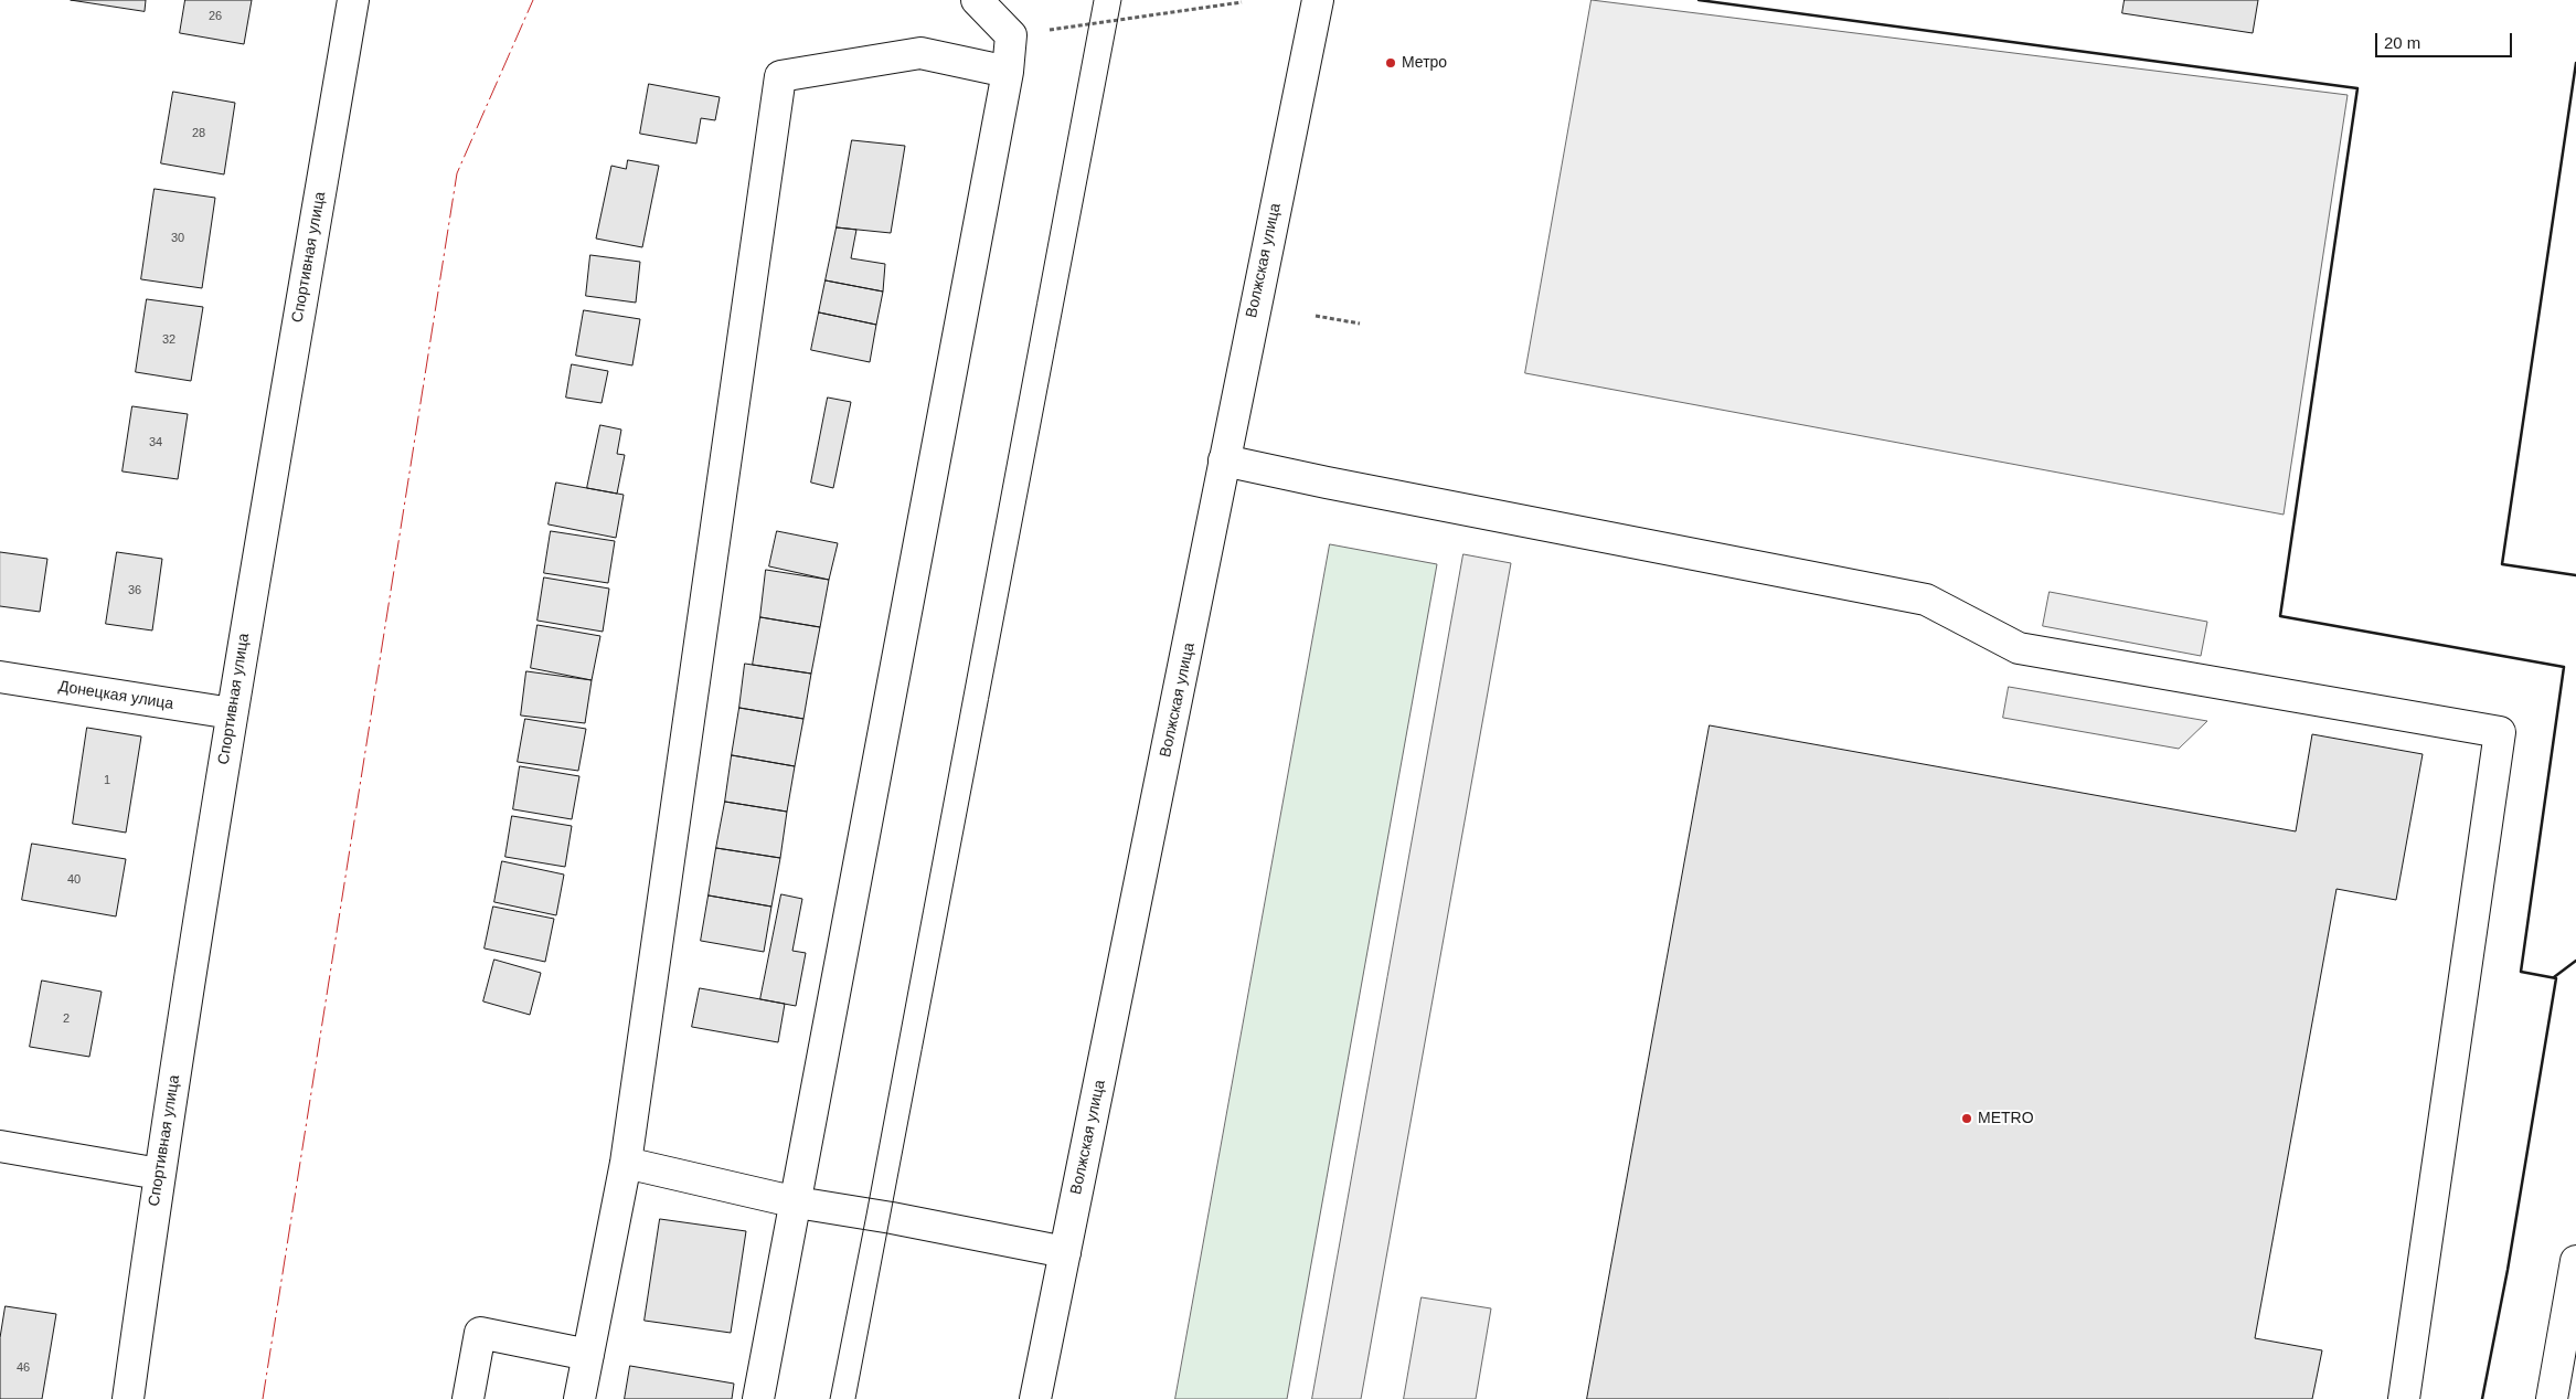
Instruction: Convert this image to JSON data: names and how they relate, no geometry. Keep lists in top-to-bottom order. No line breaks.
{"streets":{"street":["Спортивная улица","Волжская улица","Донецкая улица"]},"crossings":[["Спортивная улица","Донецкая улица"]],"places":["Метро","METRO"],"house_numbers":["26","28","30","32","34","36","1","40","2","46"],"scale_bar":"20 m"}
